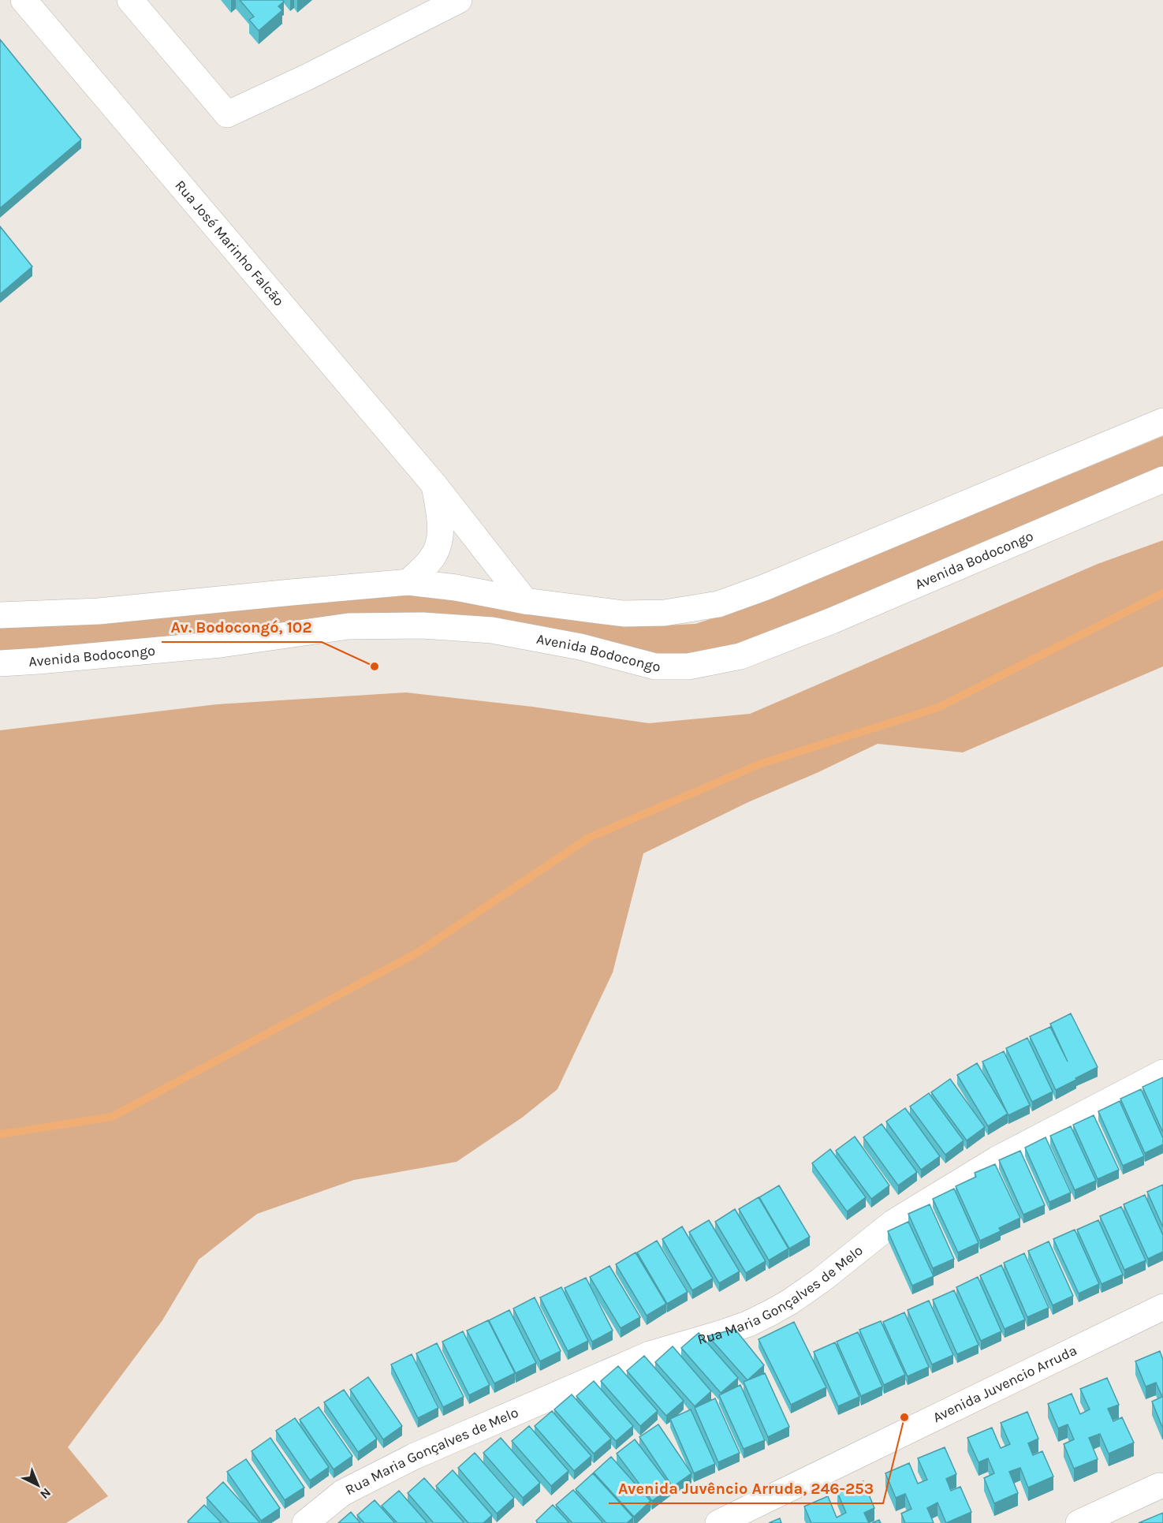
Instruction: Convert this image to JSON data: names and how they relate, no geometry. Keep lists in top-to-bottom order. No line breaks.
{"streets":{"street":["Rua José Marinho Falcão","Avenida Bodocongo","Rua Maria Gonçalves de Melo","Avenida Juvencio Arruda"]},"places":["Av. Bodocongó, 102","Avenida Juvêncio Arruda, 246-253"],"north":"bottom right"}
